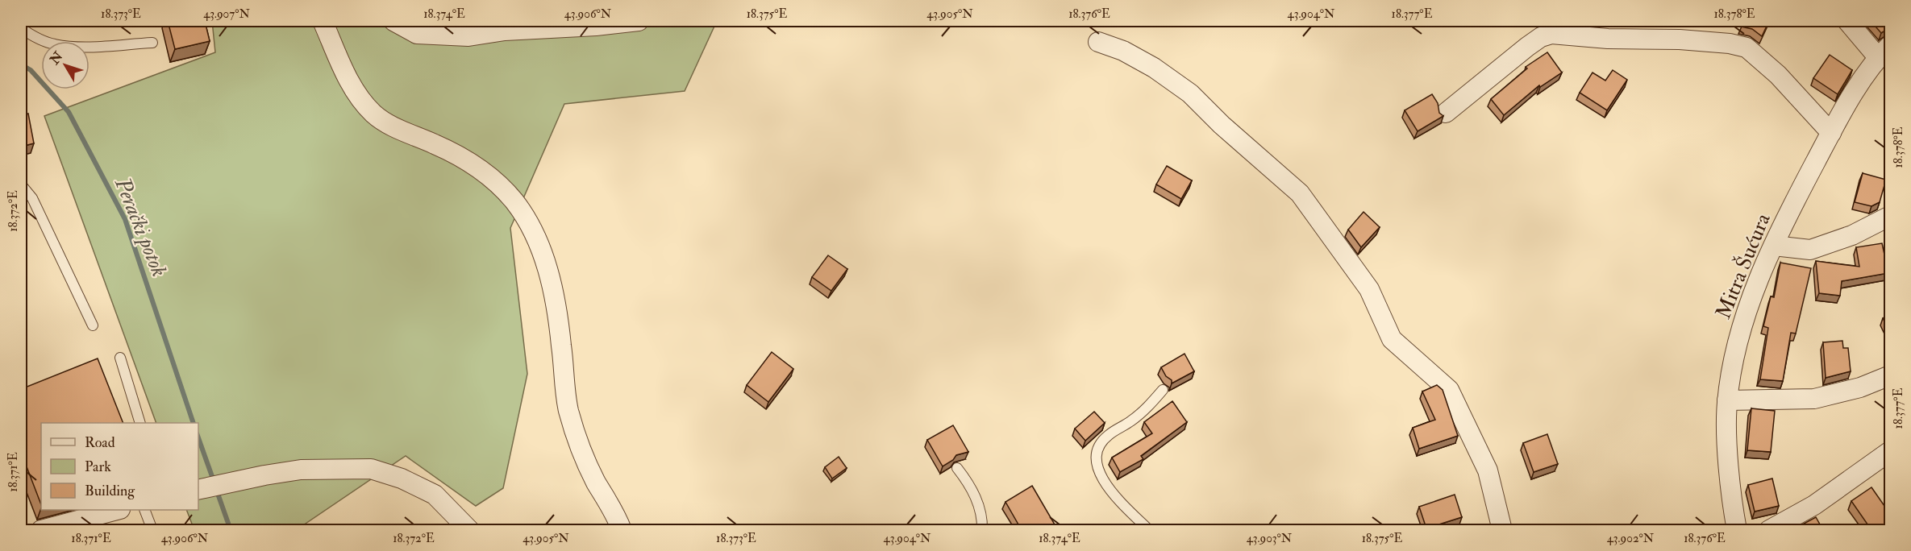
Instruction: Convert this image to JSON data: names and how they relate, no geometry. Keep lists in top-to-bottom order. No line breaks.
{"streets":{"street":["Mitra Šućura"]},"water":["Perački potok"],"legend":["Road","Park","Building"],"north":"top left","coordinates":["18.373°E","43.907°N","18.374°E","43.906°N","18.375°E","43.905°N","18.376°E","43.904°N","18.377°E","18.378°E","18.372°E","18.371°E","43.903°N","43.902°N"]}
